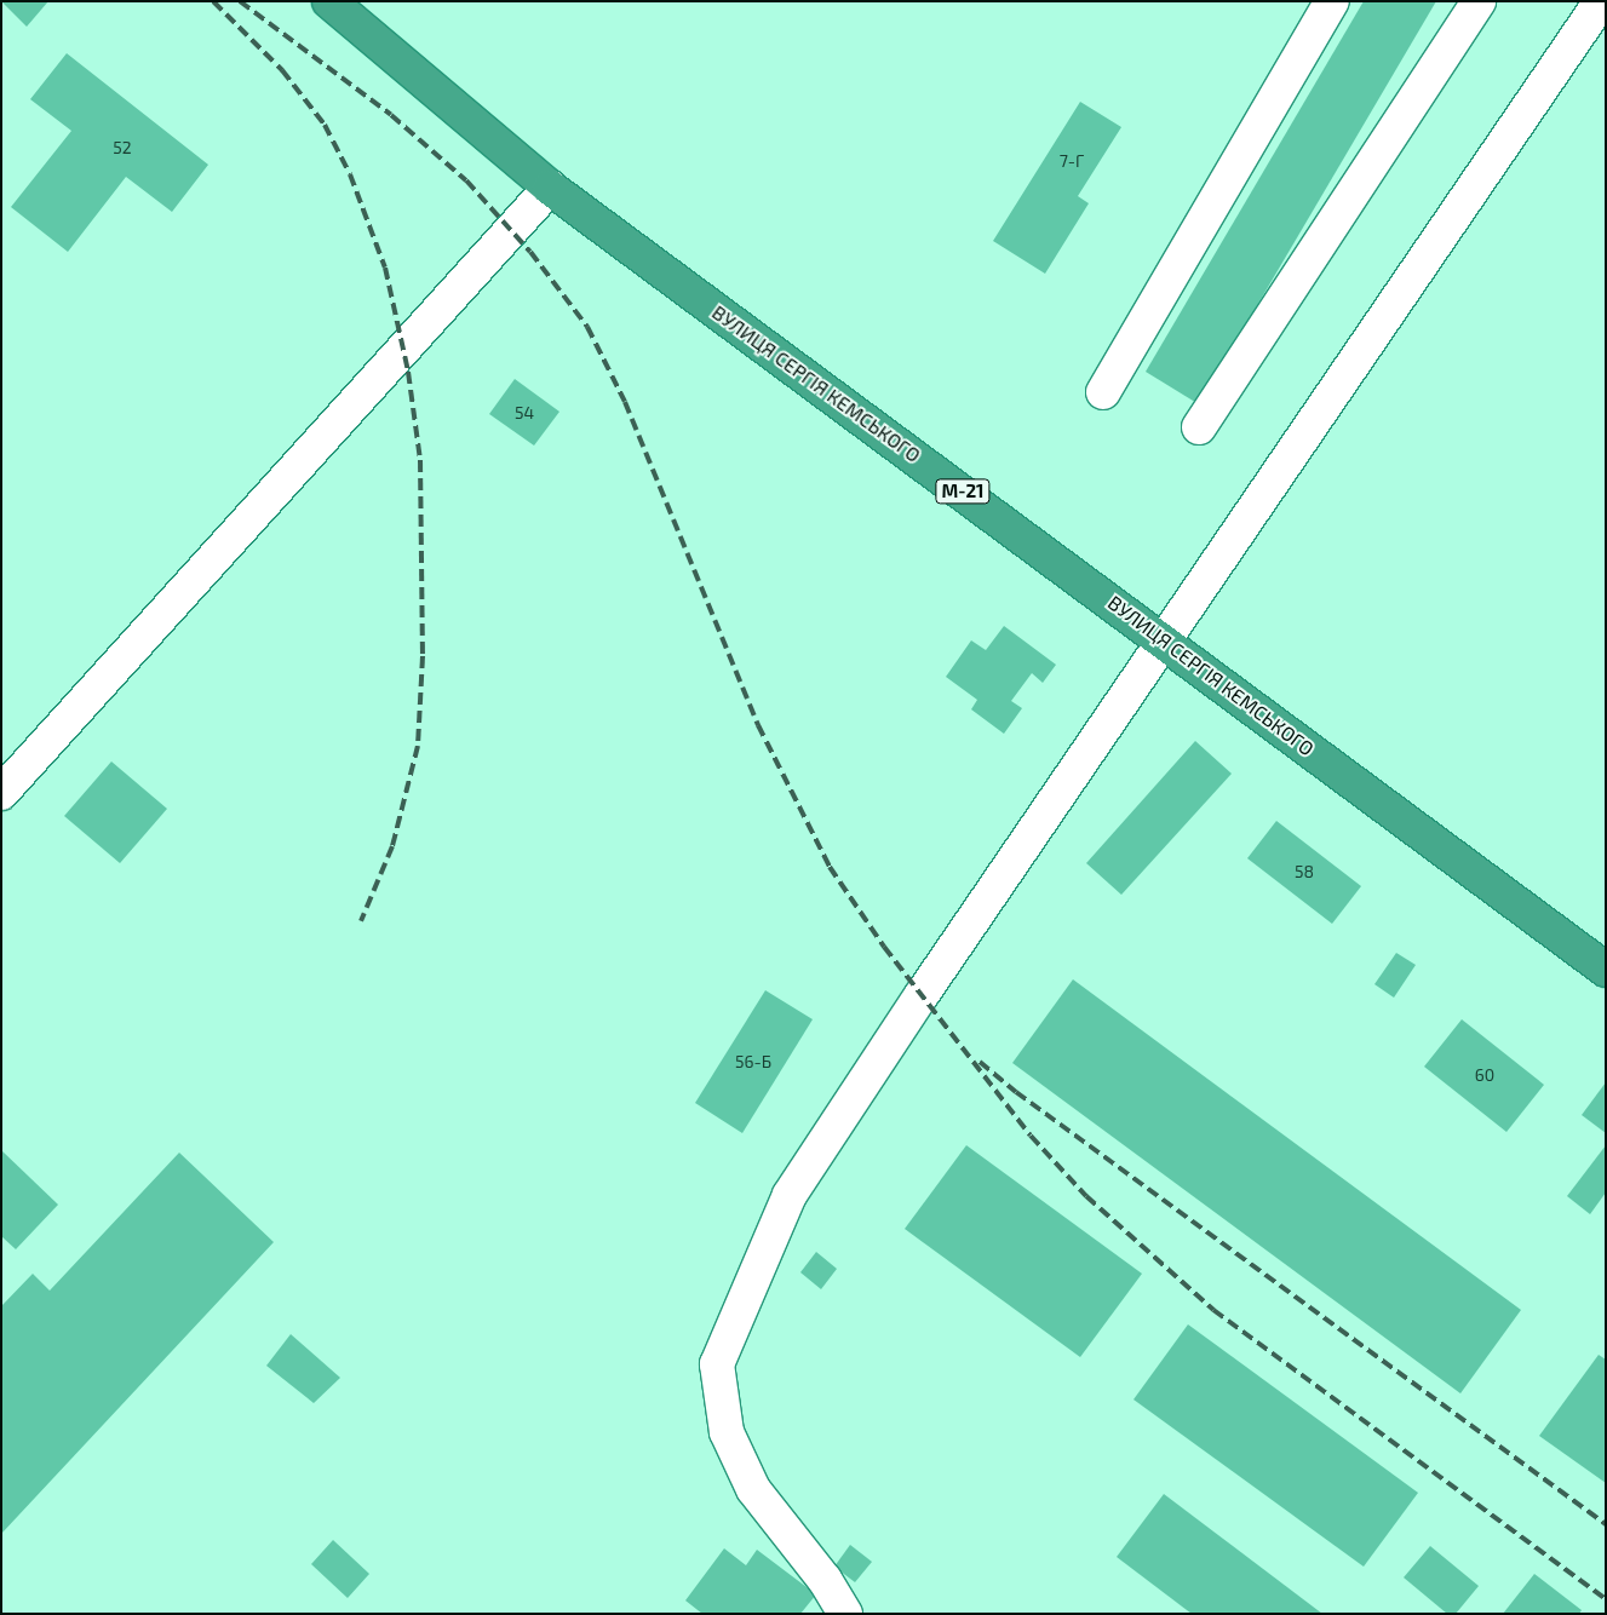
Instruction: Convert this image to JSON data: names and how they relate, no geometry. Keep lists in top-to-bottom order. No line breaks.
{"streets":{"highway":["ВУЛИЦЯ СЕРГІЯ КЕМСЬКОГО","М-21"]},"house_numbers":["52","7-Г","54","58","56-Б","60"]}
